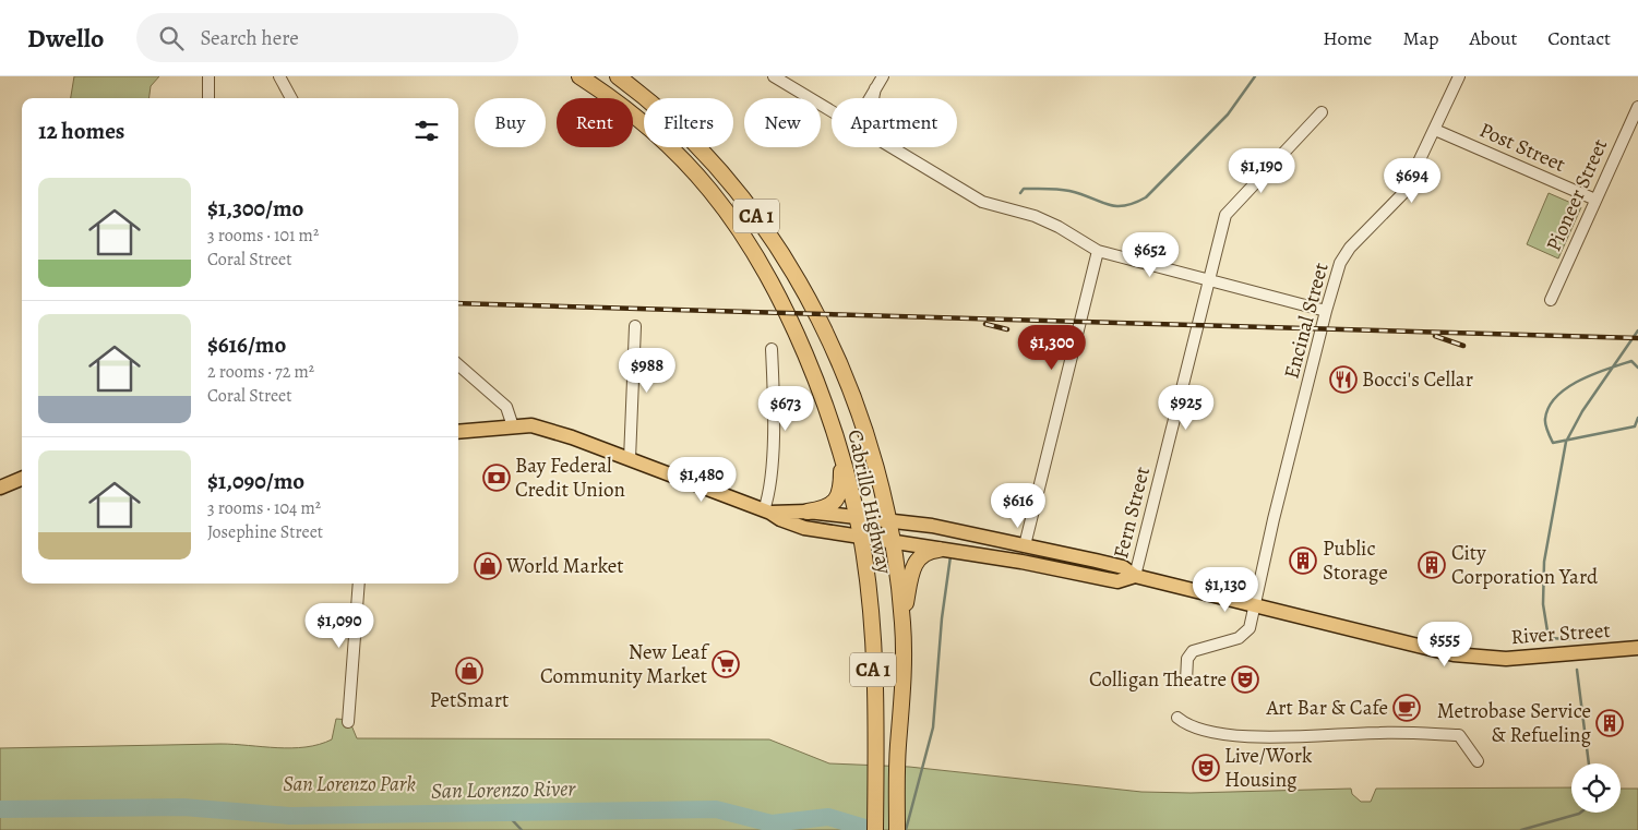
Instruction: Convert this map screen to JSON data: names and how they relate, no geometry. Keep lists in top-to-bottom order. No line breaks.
{"streets":{"highway":["CA 1","Cabrillo Highway"],"main road":["River Street"],"street":["Post Street","Pioneer Street","Encinal Street","Fern Street"]},"crossings":[["Post Street","Pioneer Street"],["Post Street","Encinal Street"],["Encinal Street","River Street"],["Cabrillo Highway","River Street"],["Fern Street","River Street"]],"water":["San Lorenzo River"],"parks":["San Lorenzo Park"],"places":{"restaurant":["Bocci's Cellar"],"bank":["Bay Federal Credit Union"],"building":["Public Storage","City Corporation Yard","Metrobase Service & Refueling"],"shop":["World Market","PetSmart"],"supermarket":["New Leaf Community Market"],"theatre":["Colligan Theatre","Live/Work Housing"],"cafe":["Art Bar & Cafe"]},"page":{"header":"Dwello","search":"Search here","nav":["Home","Map","About","Contact"],"chip":["Buy","Rent","Filters","New","Apartment"],"heading":"12 homes","price":["$1,190","$694","$652","$1,300","$988","$925","$673","$1,480","$616","$1,130","$1,090","$555"],"list":[{"name":"$1,300/mo","note":"3 rooms · 101 m² · Coral Street"},{"name":"$616/mo","note":"2 rooms · 72 m² · Coral Street"},{"name":"$1,090/mo","note":"3 rooms · 104 m² · Josephine Street"}]}}
